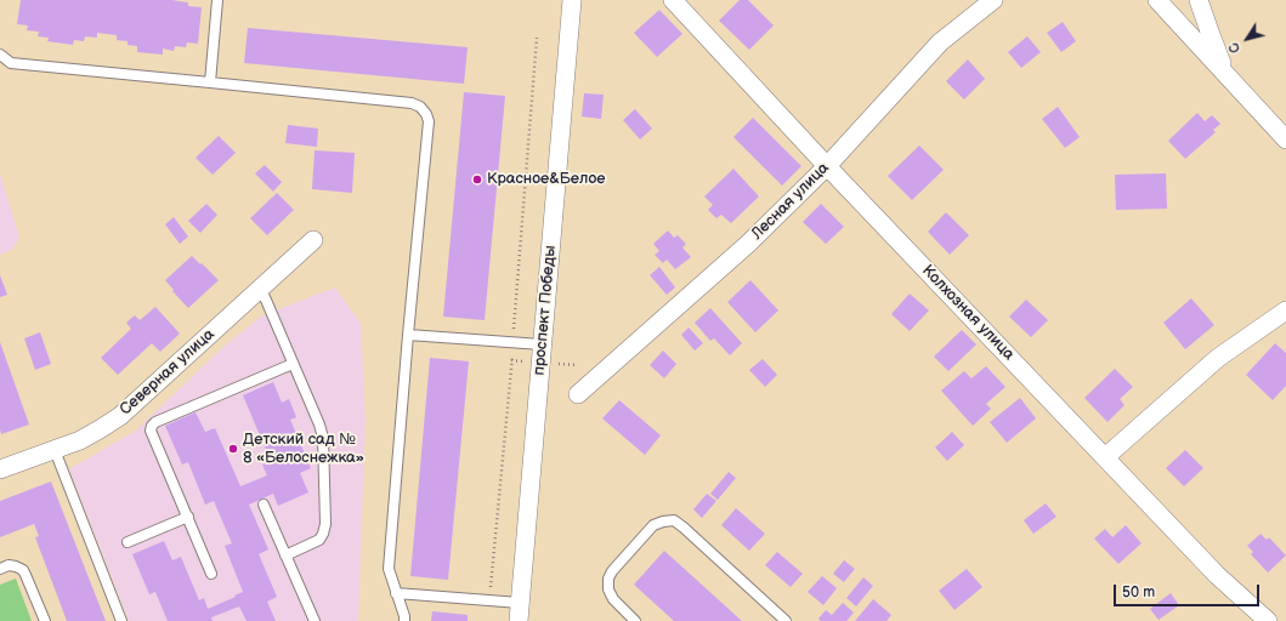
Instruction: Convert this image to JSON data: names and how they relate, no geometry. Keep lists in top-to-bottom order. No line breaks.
{"streets":{"street":["Лесная улица","проспект Победы","Колхозная улица","Северная улица"]},"crossings":[["Лесная улица","Колхозная улица"]],"places":["Красное&Белое","Детский сад № 8 «Белоснежка»"],"scale_bar":"50 m","north":"bottom left"}
